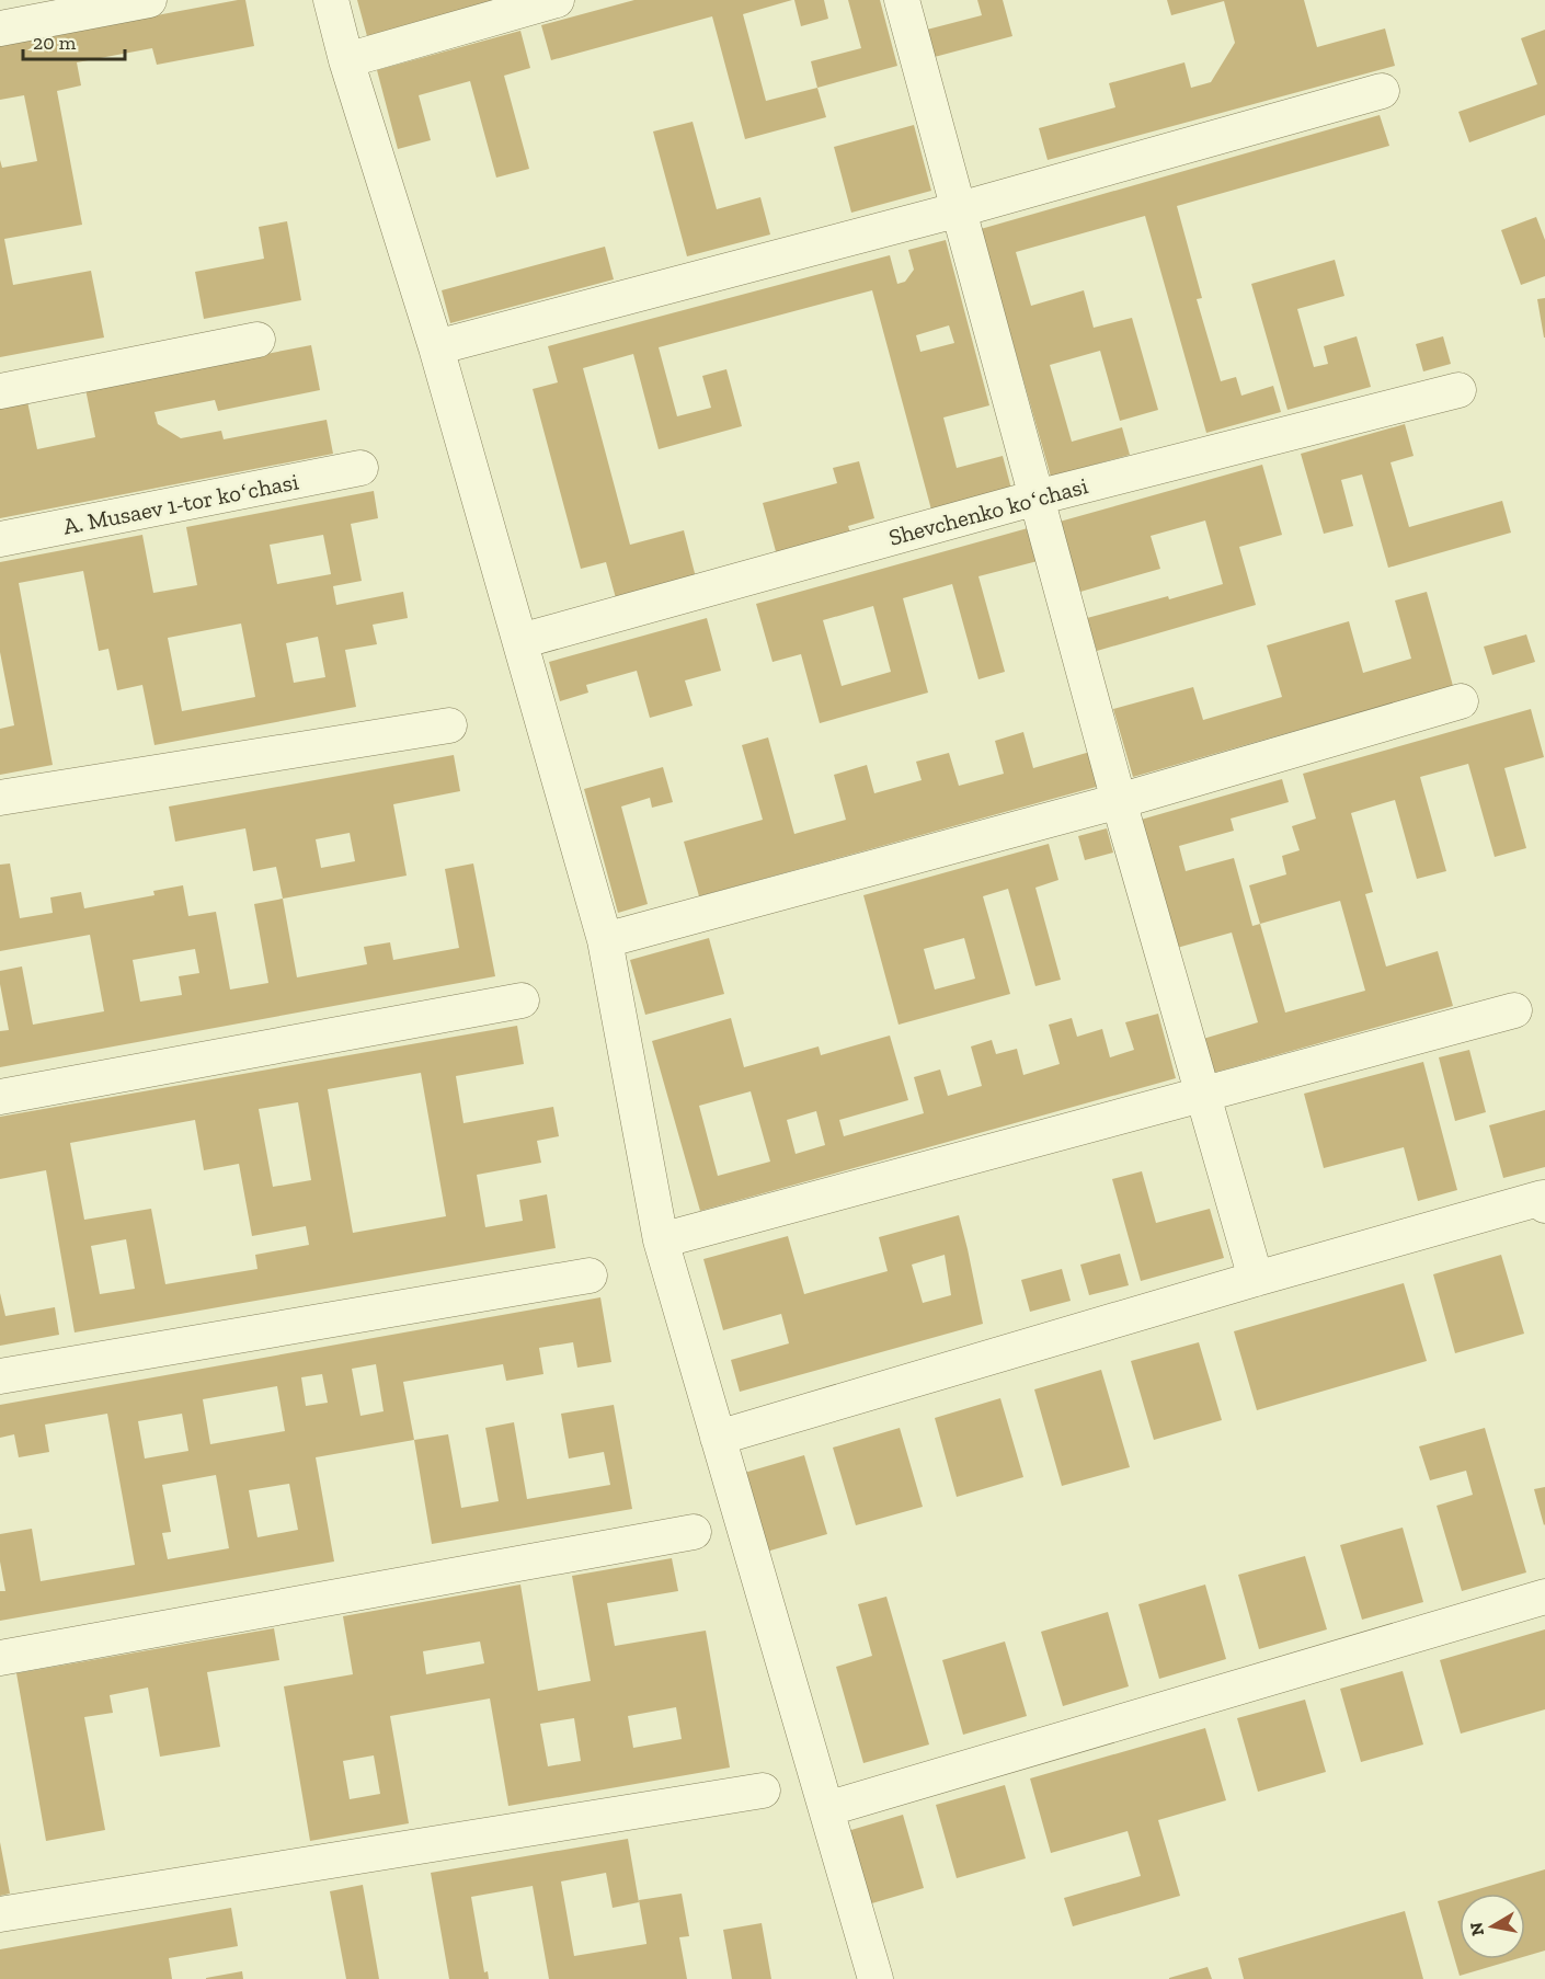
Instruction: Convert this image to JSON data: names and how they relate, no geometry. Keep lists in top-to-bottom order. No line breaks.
{"streets":{"street":["A. Musaev 1-tor koʻchasi","Shevchenko koʻchasi"]},"scale_bar":"20 m","north":"left"}
